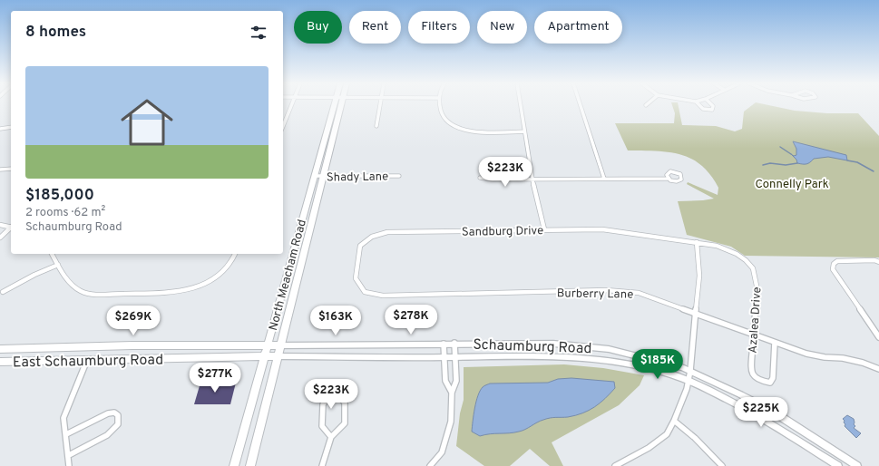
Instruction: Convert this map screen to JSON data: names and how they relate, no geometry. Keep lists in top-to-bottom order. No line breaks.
{"streets":{"main road":["North Meacham Road","Schaumburg Road","East Schaumburg Road"],"street":["Shady Lane","Sandburg Drive","Burberry Lane","Azalea Drive"]},"crossings":[["Shady Lane","North Meacham Road"],["Sandburg Drive","Burberry Lane"],["Sandburg Drive","Azalea Drive"],["North Meacham Road","Schaumburg Road"],["North Meacham Road","East Schaumburg Road"],["Burberry Lane","Azalea Drive"],["Schaumburg Road","East Schaumburg Road"]],"parks":["Connelly Park"],"page":{"chip":["Buy","Rent","Filters","New","Apartment"],"heading":"8 homes","list":[{"name":"$185,000","note":"2 rooms · 62 m² · Schaumburg Road"}],"price":["$223K","$278K","$269K","$163K","$185K","$277K","$223K","$225K"]}}
